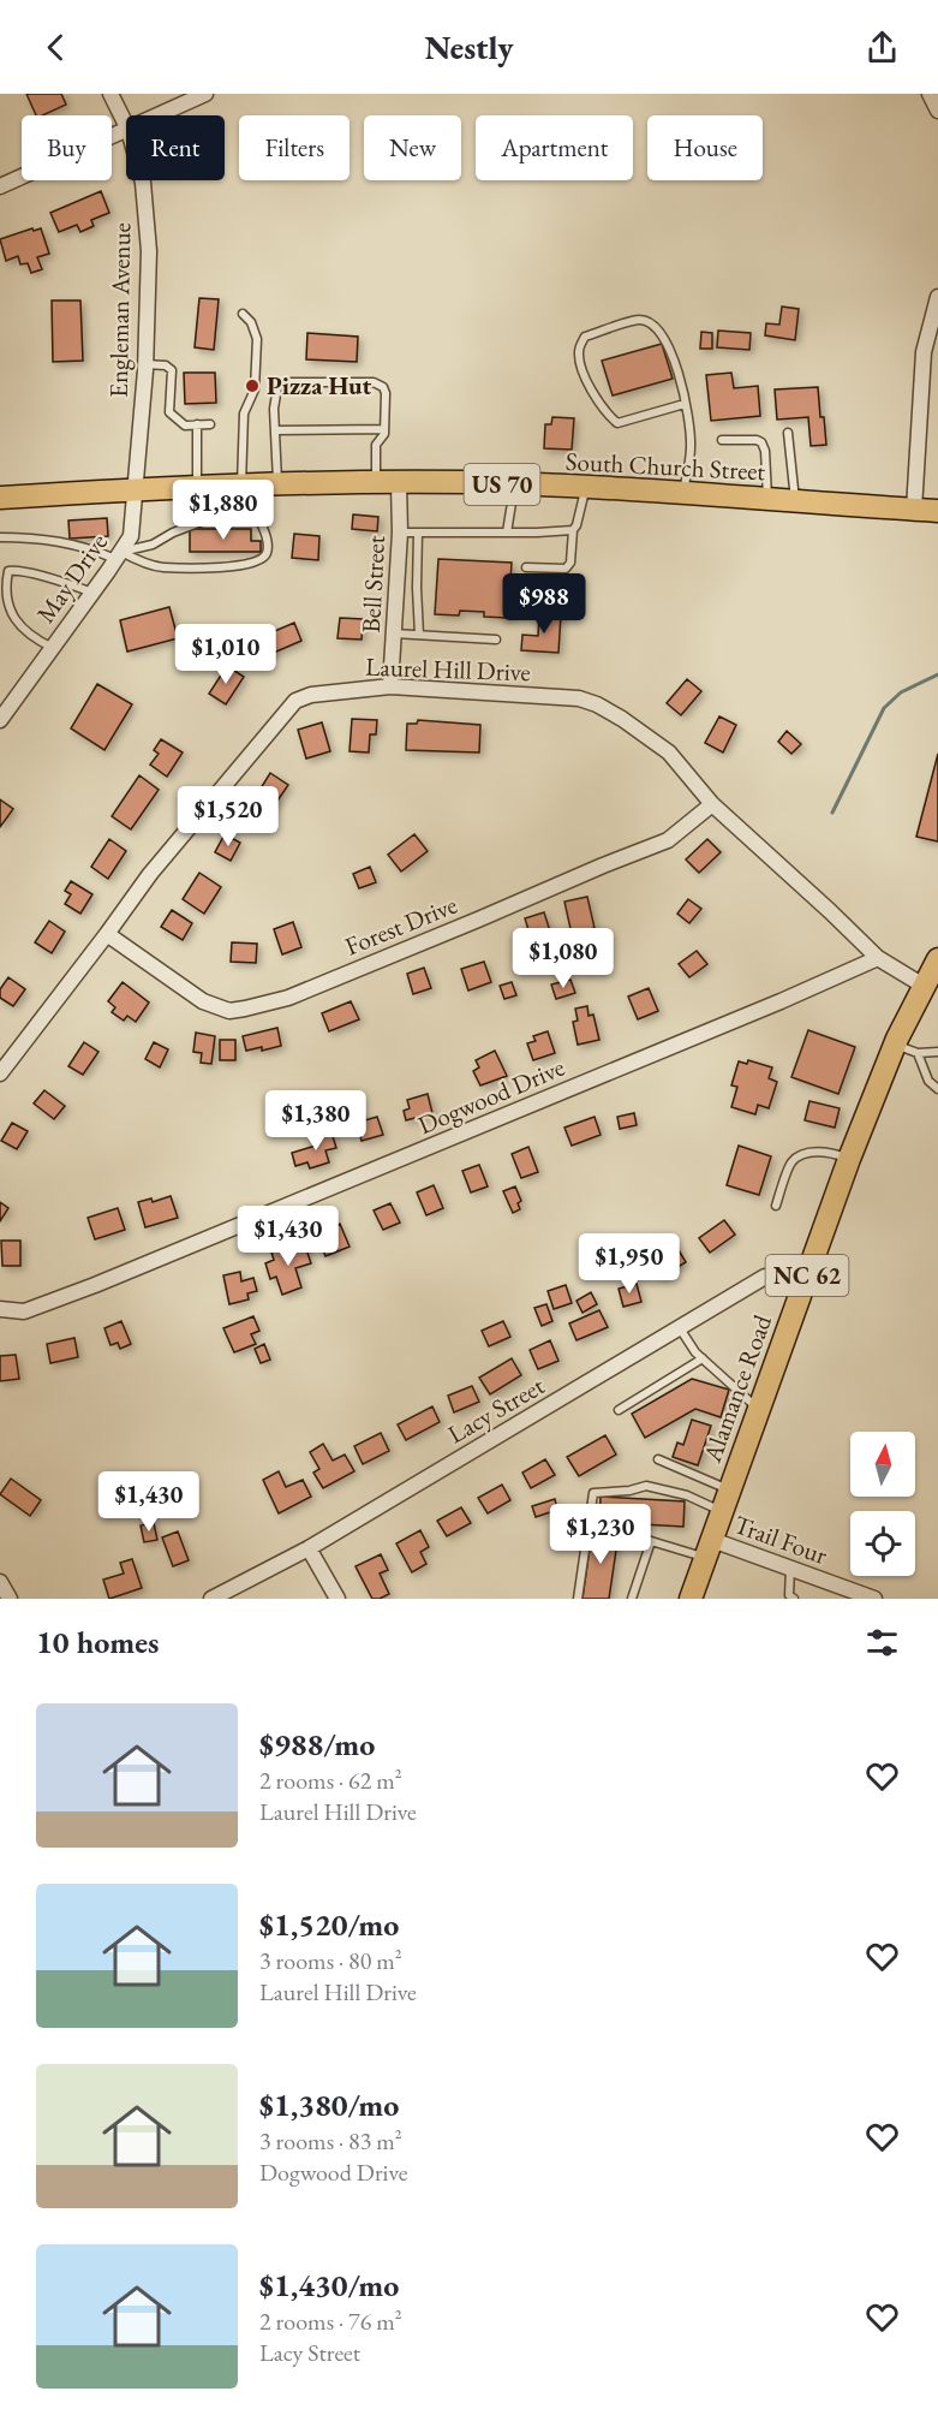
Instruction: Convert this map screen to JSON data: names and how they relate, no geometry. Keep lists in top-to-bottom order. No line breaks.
{"streets":{"main road":["South Church Street","US 70","NC 62","Alamance Road"],"street":["Engleman Avenue","May Drive","Bell Street","Laurel Hill Drive","Forest Drive","Dogwood Drive","Lacy Street","Trail Four"]},"crossings":[["Engleman Avenue","South Church Street"],["Engleman Avenue","May Drive"],["South Church Street","May Drive"],["South Church Street","Bell Street"],["Bell Street","Laurel Hill Drive"],["Laurel Hill Drive","Forest Drive"],["Laurel Hill Drive","Dogwood Drive"],["Laurel Hill Drive","Alamance Road"],["Alamance Road","Lacy Street"],["Alamance Road","Trail Four"]],"places":["Pizza Hut"],"north":"top","page":{"header":"Nestly","chip":["Buy","Rent","Filters","New","Apartment","House"],"price":["$1,880","$988","$1,010","$1,520","$1,080","$1,380","$1,430","$1,950","$1,430","$1,230"],"heading":"10 homes","list":[{"name":"$988/mo","note":"2 rooms · 62 m² · Laurel Hill Drive"},{"name":"$1,520/mo","note":"3 rooms · 80 m² · Laurel Hill Drive"},{"name":"$1,380/mo","note":"3 rooms · 83 m² · Dogwood Drive"},{"name":"$1,430/mo","note":"2 rooms · 76 m² · Lacy Street"}]}}
